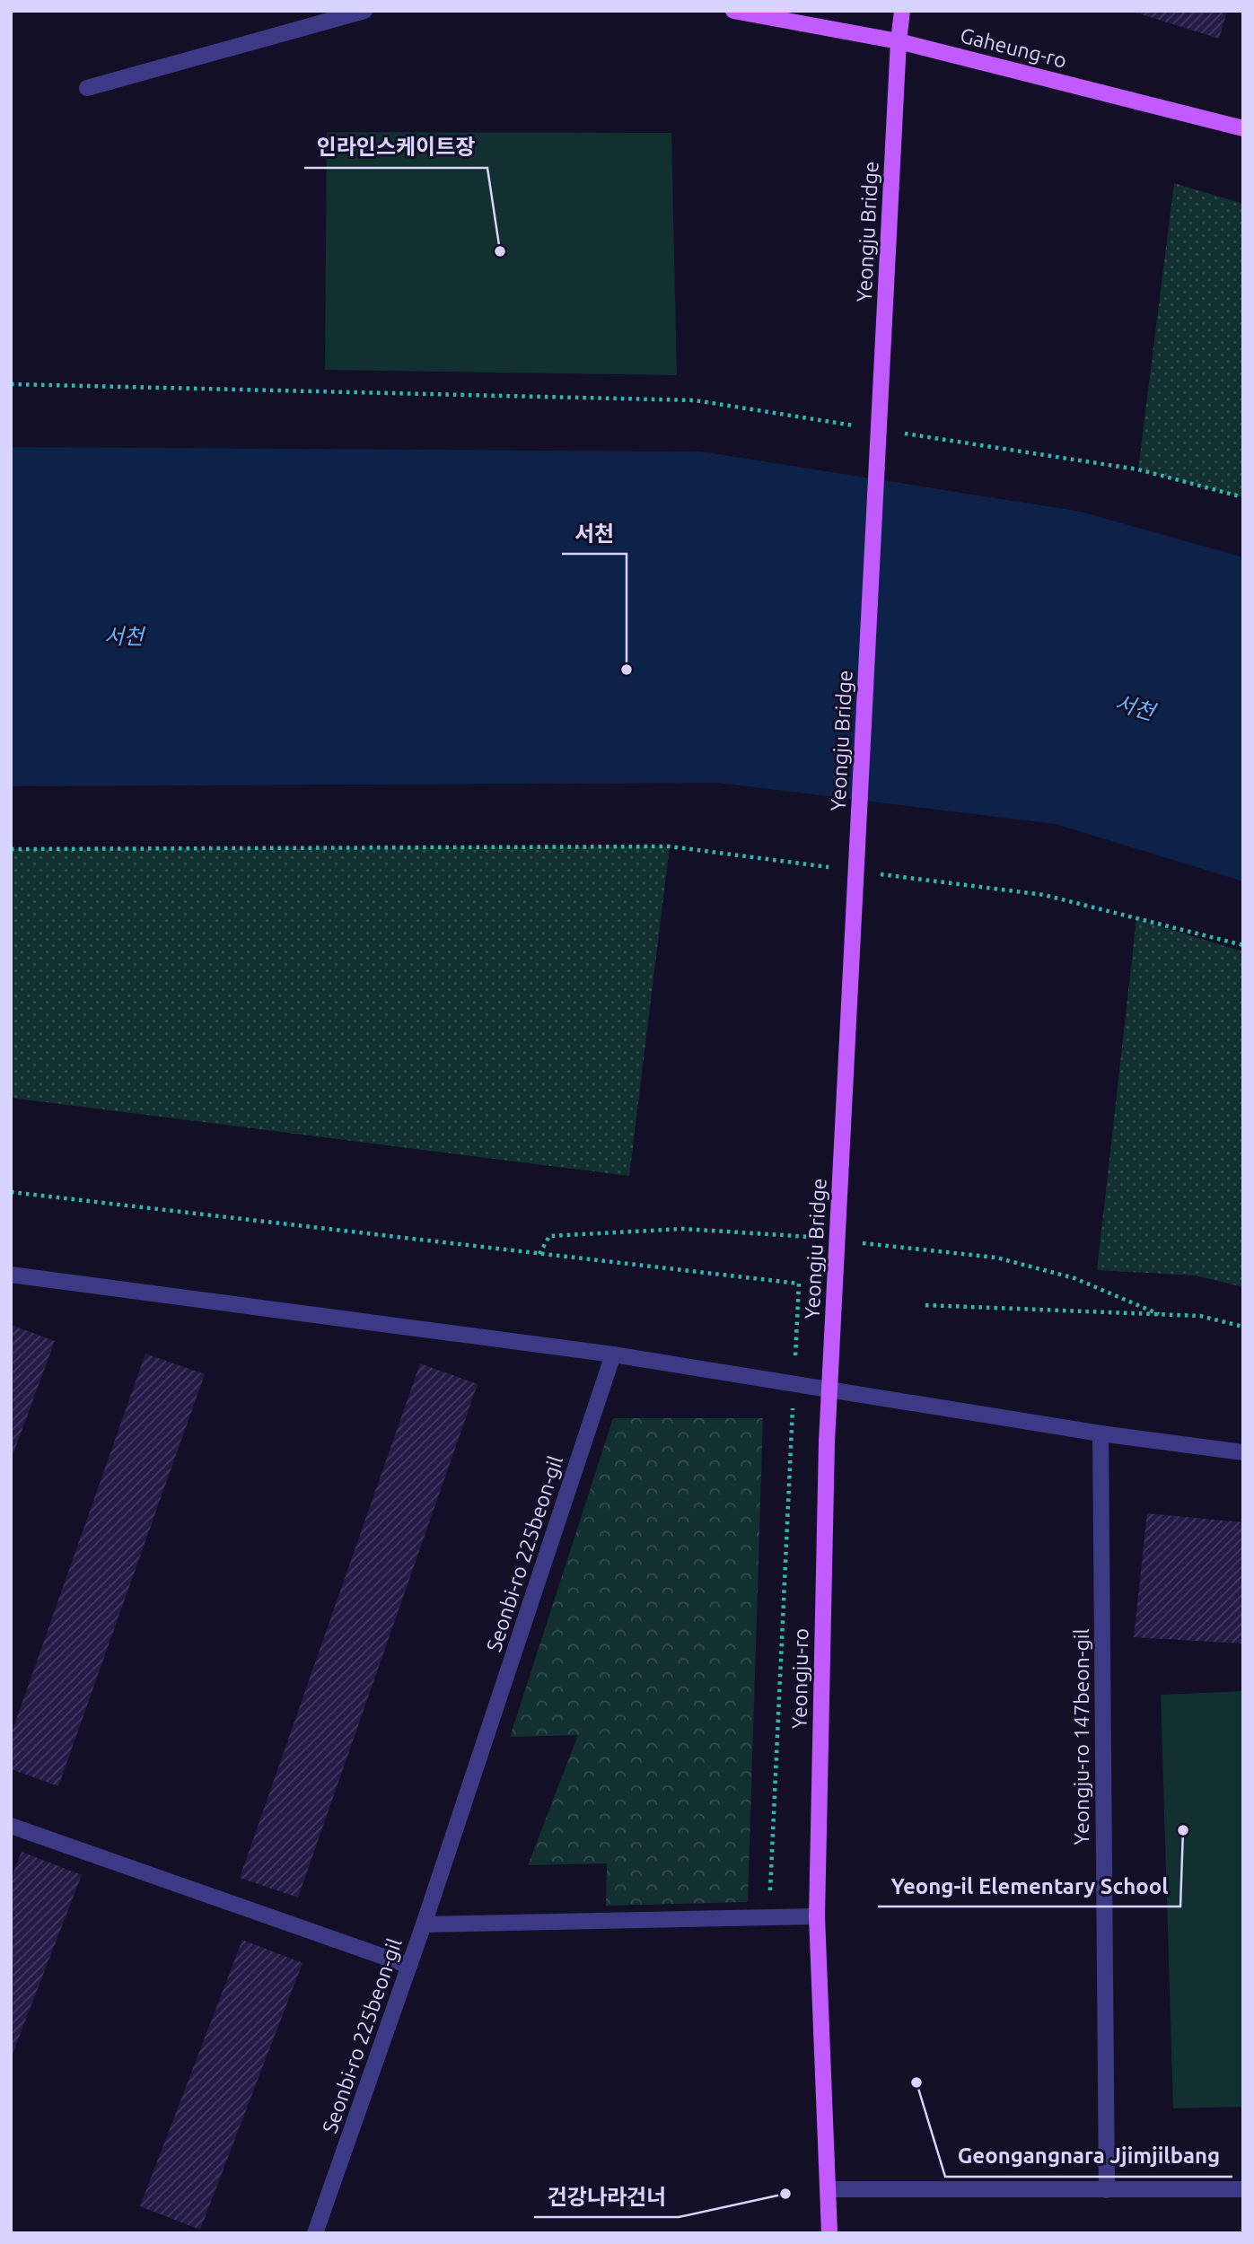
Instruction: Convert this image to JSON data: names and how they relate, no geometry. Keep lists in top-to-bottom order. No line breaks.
{"streets":{"main road":["Gaheung-ro","Yeongju Bridge","Yeongju-ro"],"street":["Seonbi-ro 225beon-gil","Yeongju-ro 147beon-gil"]},"crossings":[["Gaheung-ro","Yeongju Bridge"],["Yeongju Bridge","Yeongju-ro"]],"water":["서천"],"places":["인라인스케이트장","서천","Yeong-il Elementary School","Geongangnara Jjimjilbang","건강나라건너"]}
